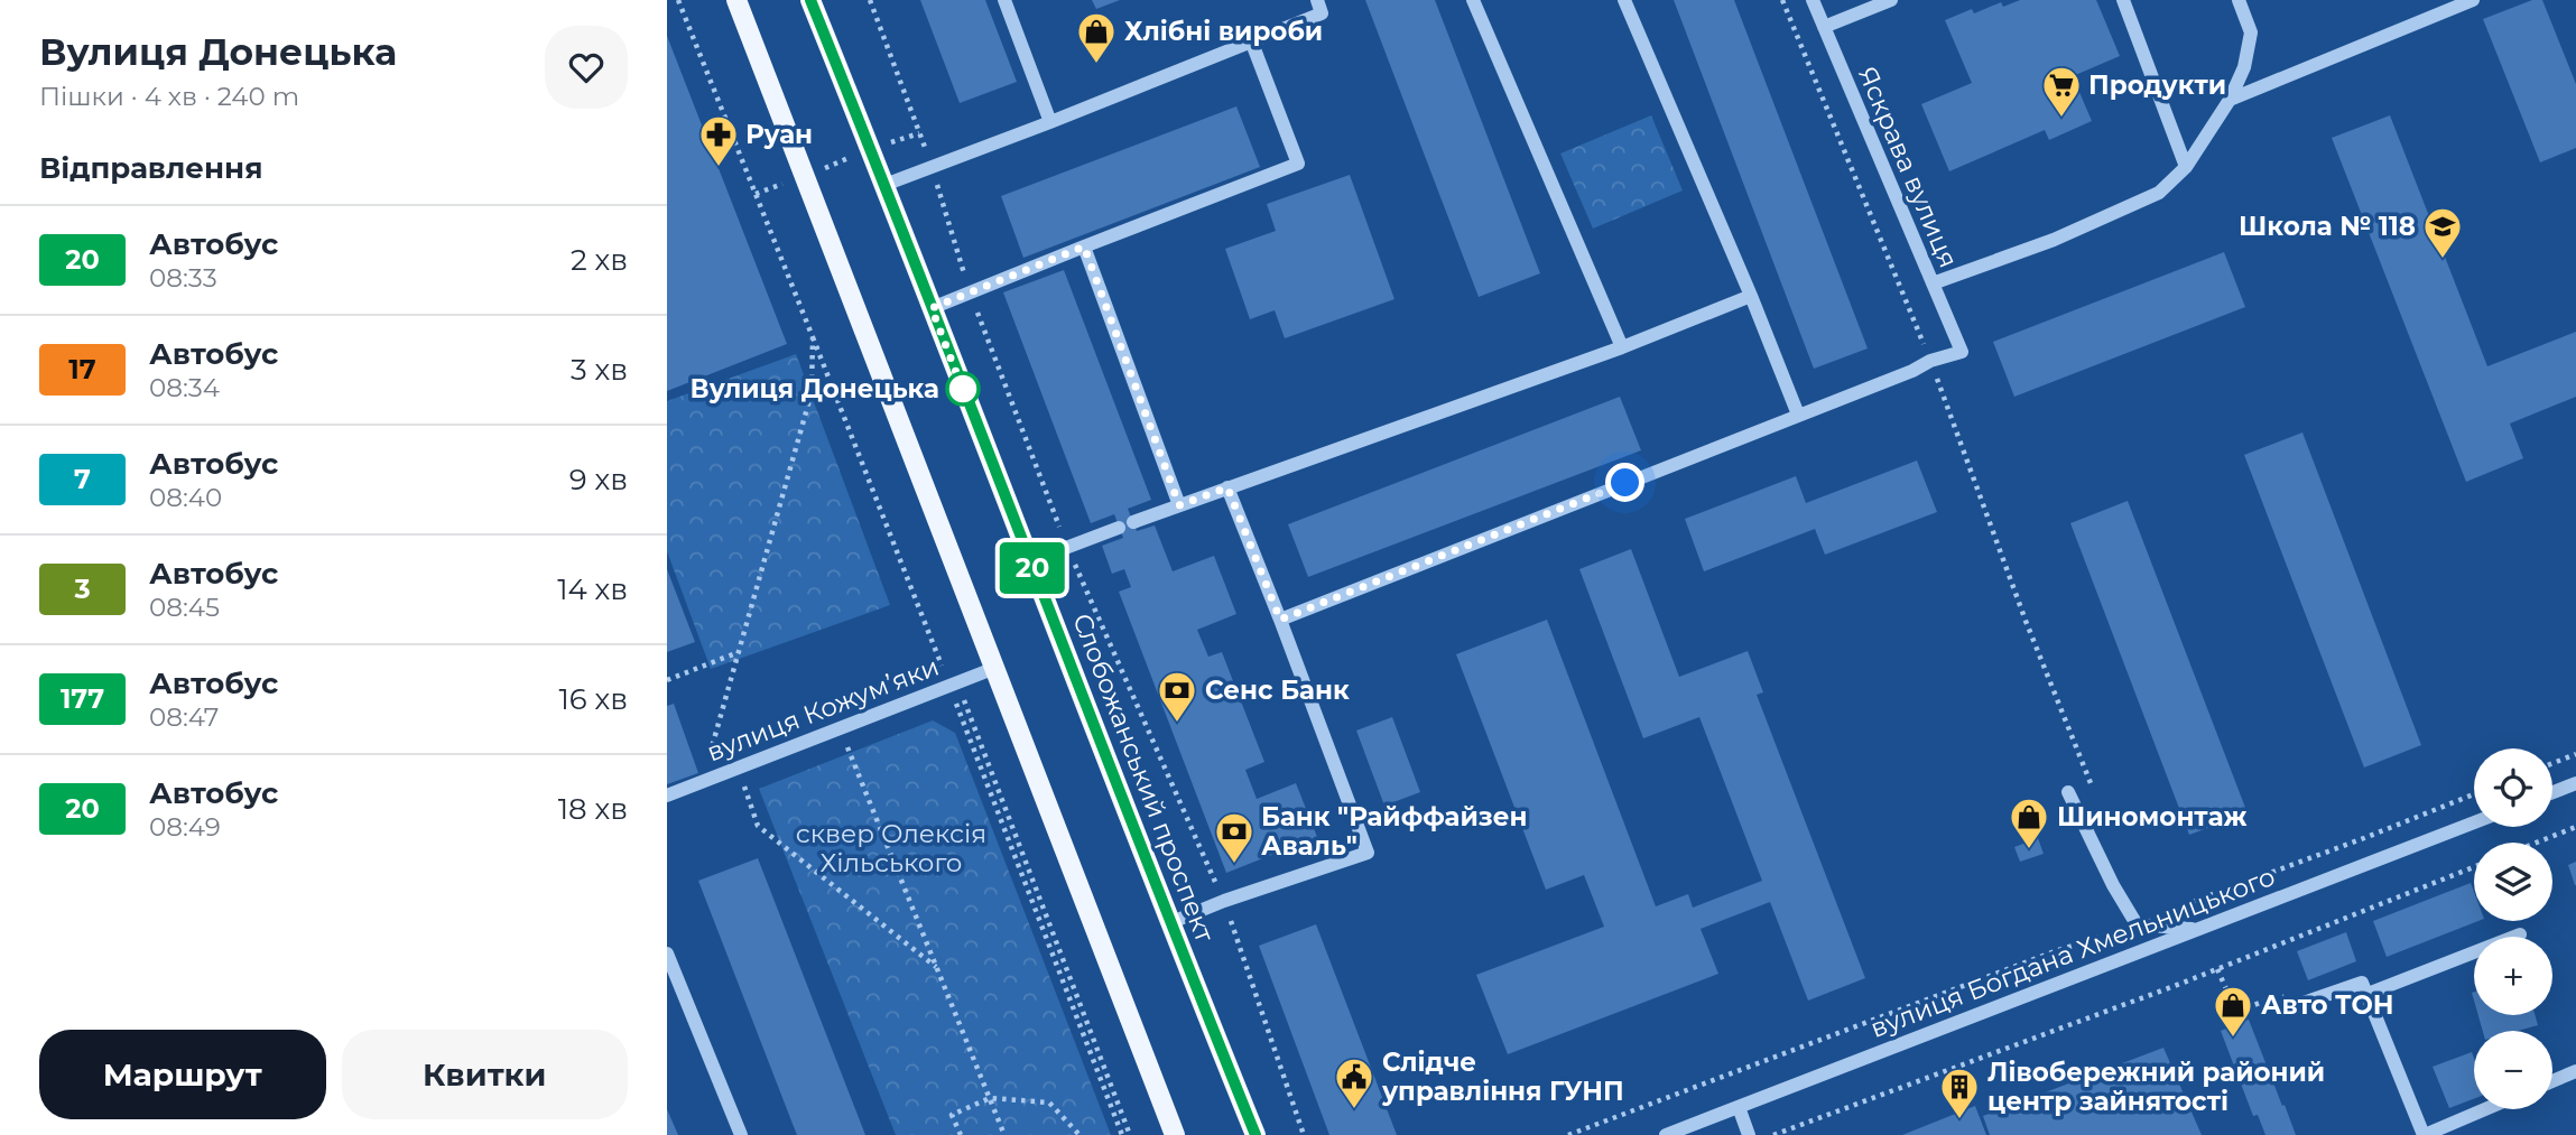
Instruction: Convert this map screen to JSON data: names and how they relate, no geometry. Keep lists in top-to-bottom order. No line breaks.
{"streets":{"main road":["Слобожанський проспект"],"street":["Яскрава вулиця","вулиця Кожум’яки","вулиця Богдана Хмельницького"]},"parks":["сквер Олексія Хільського"],"places":{"shop":["Хлібні вироби","Шиномонтаж","Авто ТОН"],"supermarket":["Продукти"],"pharmacy":["Руан"],"school or university":["Школа № 118"],"other":["Вулиця Донецька"],"bank":["Сенс Банк","Банк \"Райффайзен Аваль\""],"public building":["Слідче управління ГУНП"],"building":["Лівобережний районий центр зайнятості"]},"lines":["bus line 20"],"page":{"heading":[["Вулиця Донецька","Пішки · 4 хв · 240 m"],"Відправлення"],"on_map":"20","list":[{"mark":"20","name":"Автобус","note":"08:33","value":"2 хв"},{"mark":"17","name":"Автобус","note":"08:34","value":"3 хв"},{"mark":"7","name":"Автобус","note":"08:40","value":"9 хв"},{"mark":"3","name":"Автобус","note":"08:45","value":"14 хв"},{"mark":"177","name":"Автобус","note":"08:47","value":"16 хв"},{"mark":"20","name":"Автобус","note":"08:49","value":"18 хв"}],"map_buttons":["+","−"],"buttons":["Маршрут","Квитки"]}}
